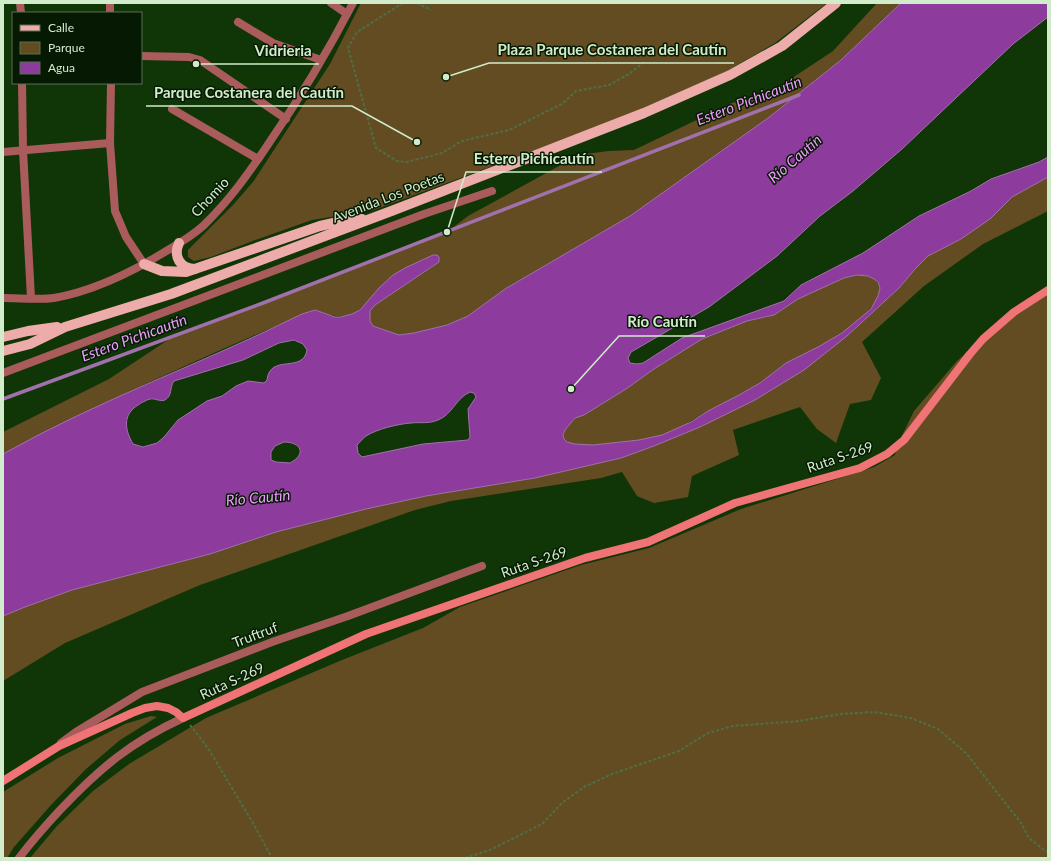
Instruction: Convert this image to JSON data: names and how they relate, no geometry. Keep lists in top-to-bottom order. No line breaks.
{"streets":{"main road":["Avenida Los Poetas","Ruta S-269","Truftruf"],"street":["Chomio"]},"crossings":[["Ruta S-269","Truftruf"]],"water":["Estero Pichicautín","Río Cautín"],"places":["Vidrieria","Plaza Parque Costanera del Cautín","Parque Costanera del Cautín","Estero Pichicautín","Río Cautín"],"legend":["Calle","Parque","Agua"]}
